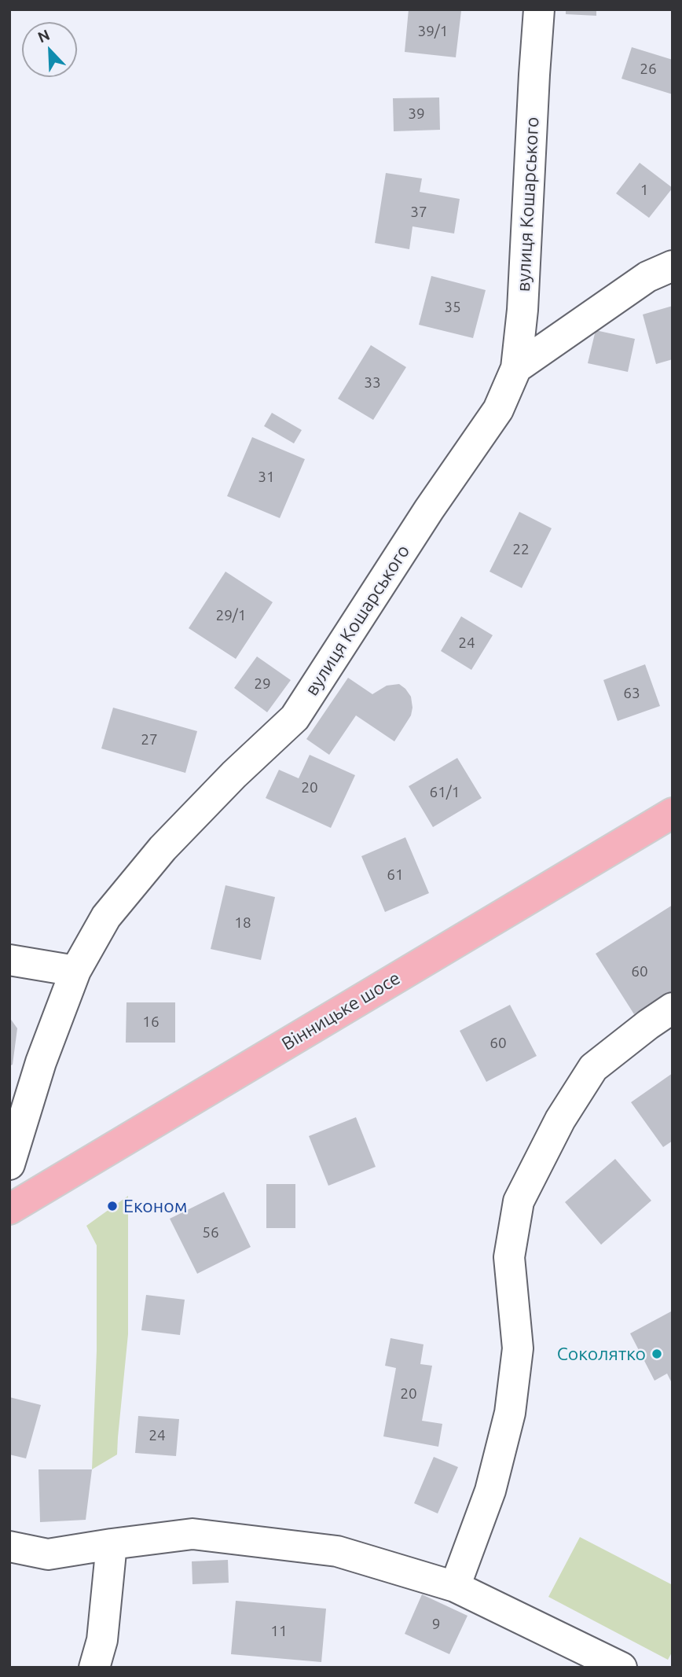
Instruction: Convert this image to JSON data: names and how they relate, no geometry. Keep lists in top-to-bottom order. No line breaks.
{"streets":{"main road":["Вінницьке шосе"],"street":["вулиця Кошарського"]},"places":["Економ","Соколятко"],"house_numbers":["39/1","26","39","1","37","35","33","31","22","29/1","24","29","63","27","20","61/1","61","18","60","16","60","56","20","24","9","11"],"north":"top left"}
